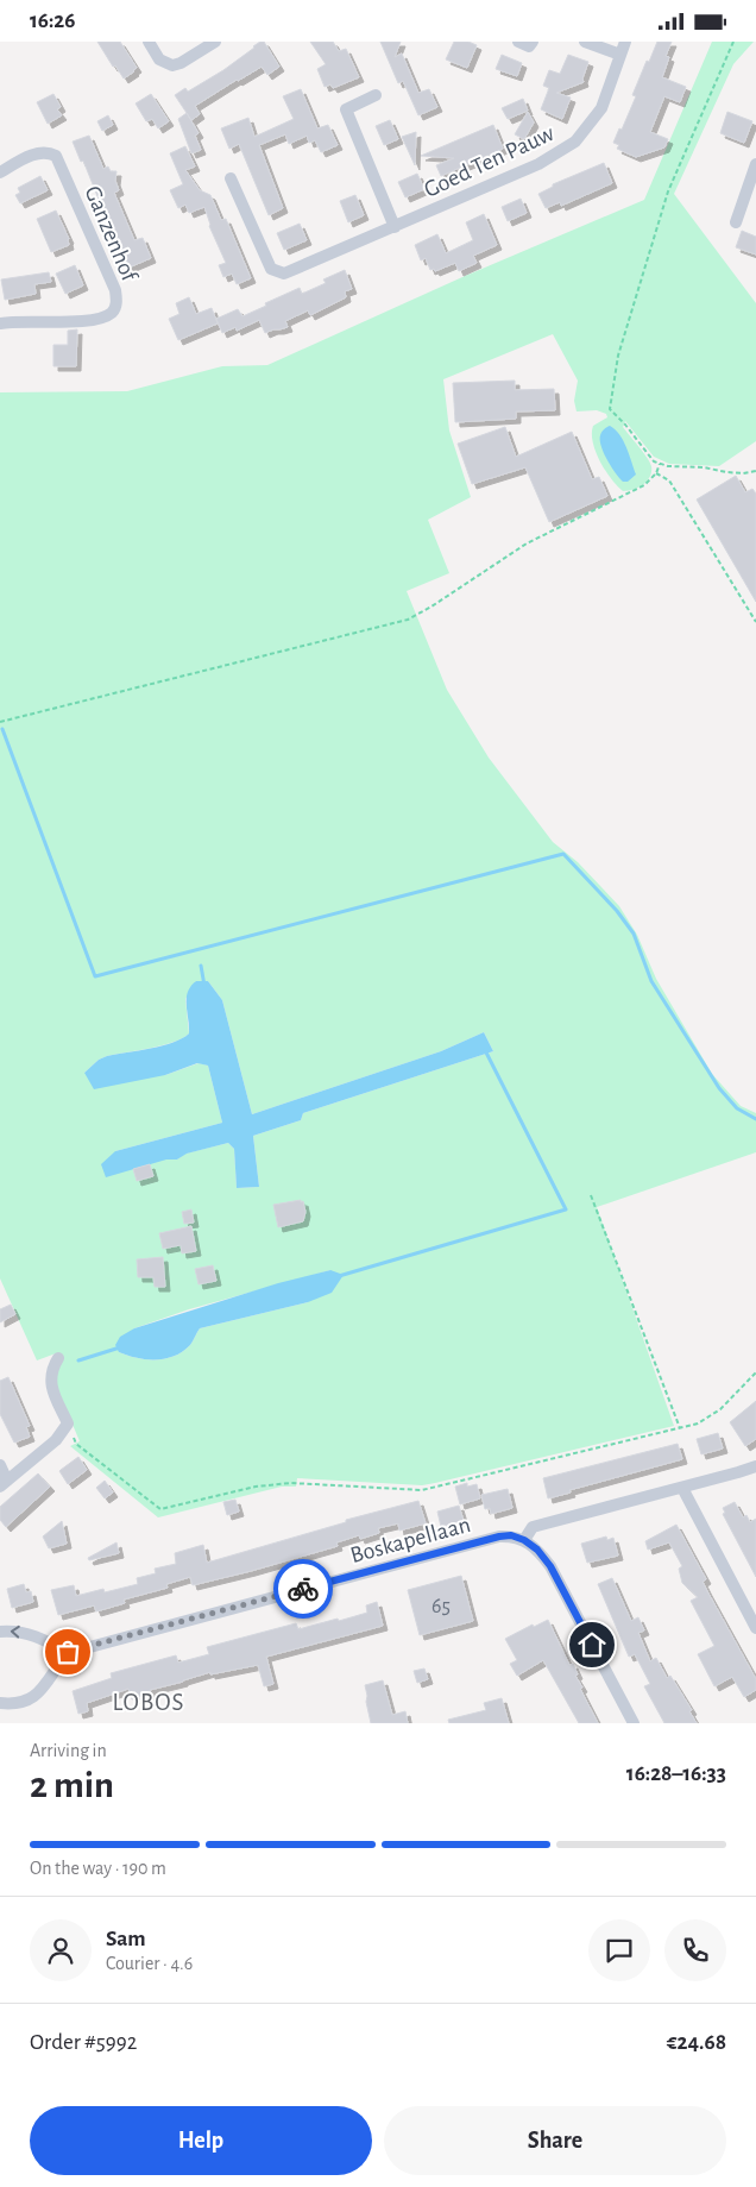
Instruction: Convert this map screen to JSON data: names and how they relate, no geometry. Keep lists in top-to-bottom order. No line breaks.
{"streets":{"street":["Goed Ten Pauw","Ganzenhof","Boskapellaan"]},"districts":["LOBOS"],"house_numbers":["65"],"page":{"status":"16:26","heading":["2 min","Arriving in","16:28–16:33"],"panel":["Sam","Courier · 4.6","Order #5992","€24.68"],"bar":"On the way · 190 m","buttons":["Help","Share"]}}
